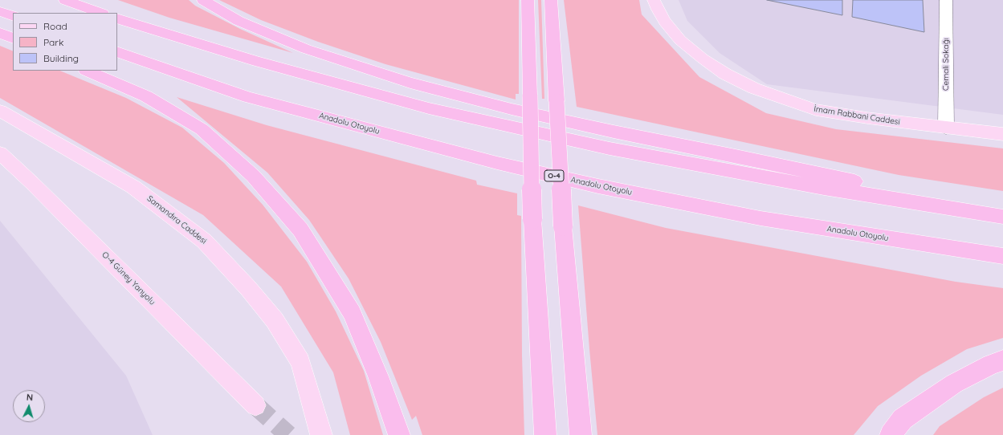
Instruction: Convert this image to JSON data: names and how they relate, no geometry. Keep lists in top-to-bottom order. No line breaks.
{"streets":{"highway":["Anadolu Otoyolu","O-4"],"main road":["İmam Rabbani Caddesi","Samandıra Caddesi","O-4 Güney Yanyolu"],"lane":["Cemali Sokağı"]},"crossings":[["Cemali Sokağı","İmam Rabbani Caddesi"]],"legend":["Road","Park","Building"],"north":"top"}
